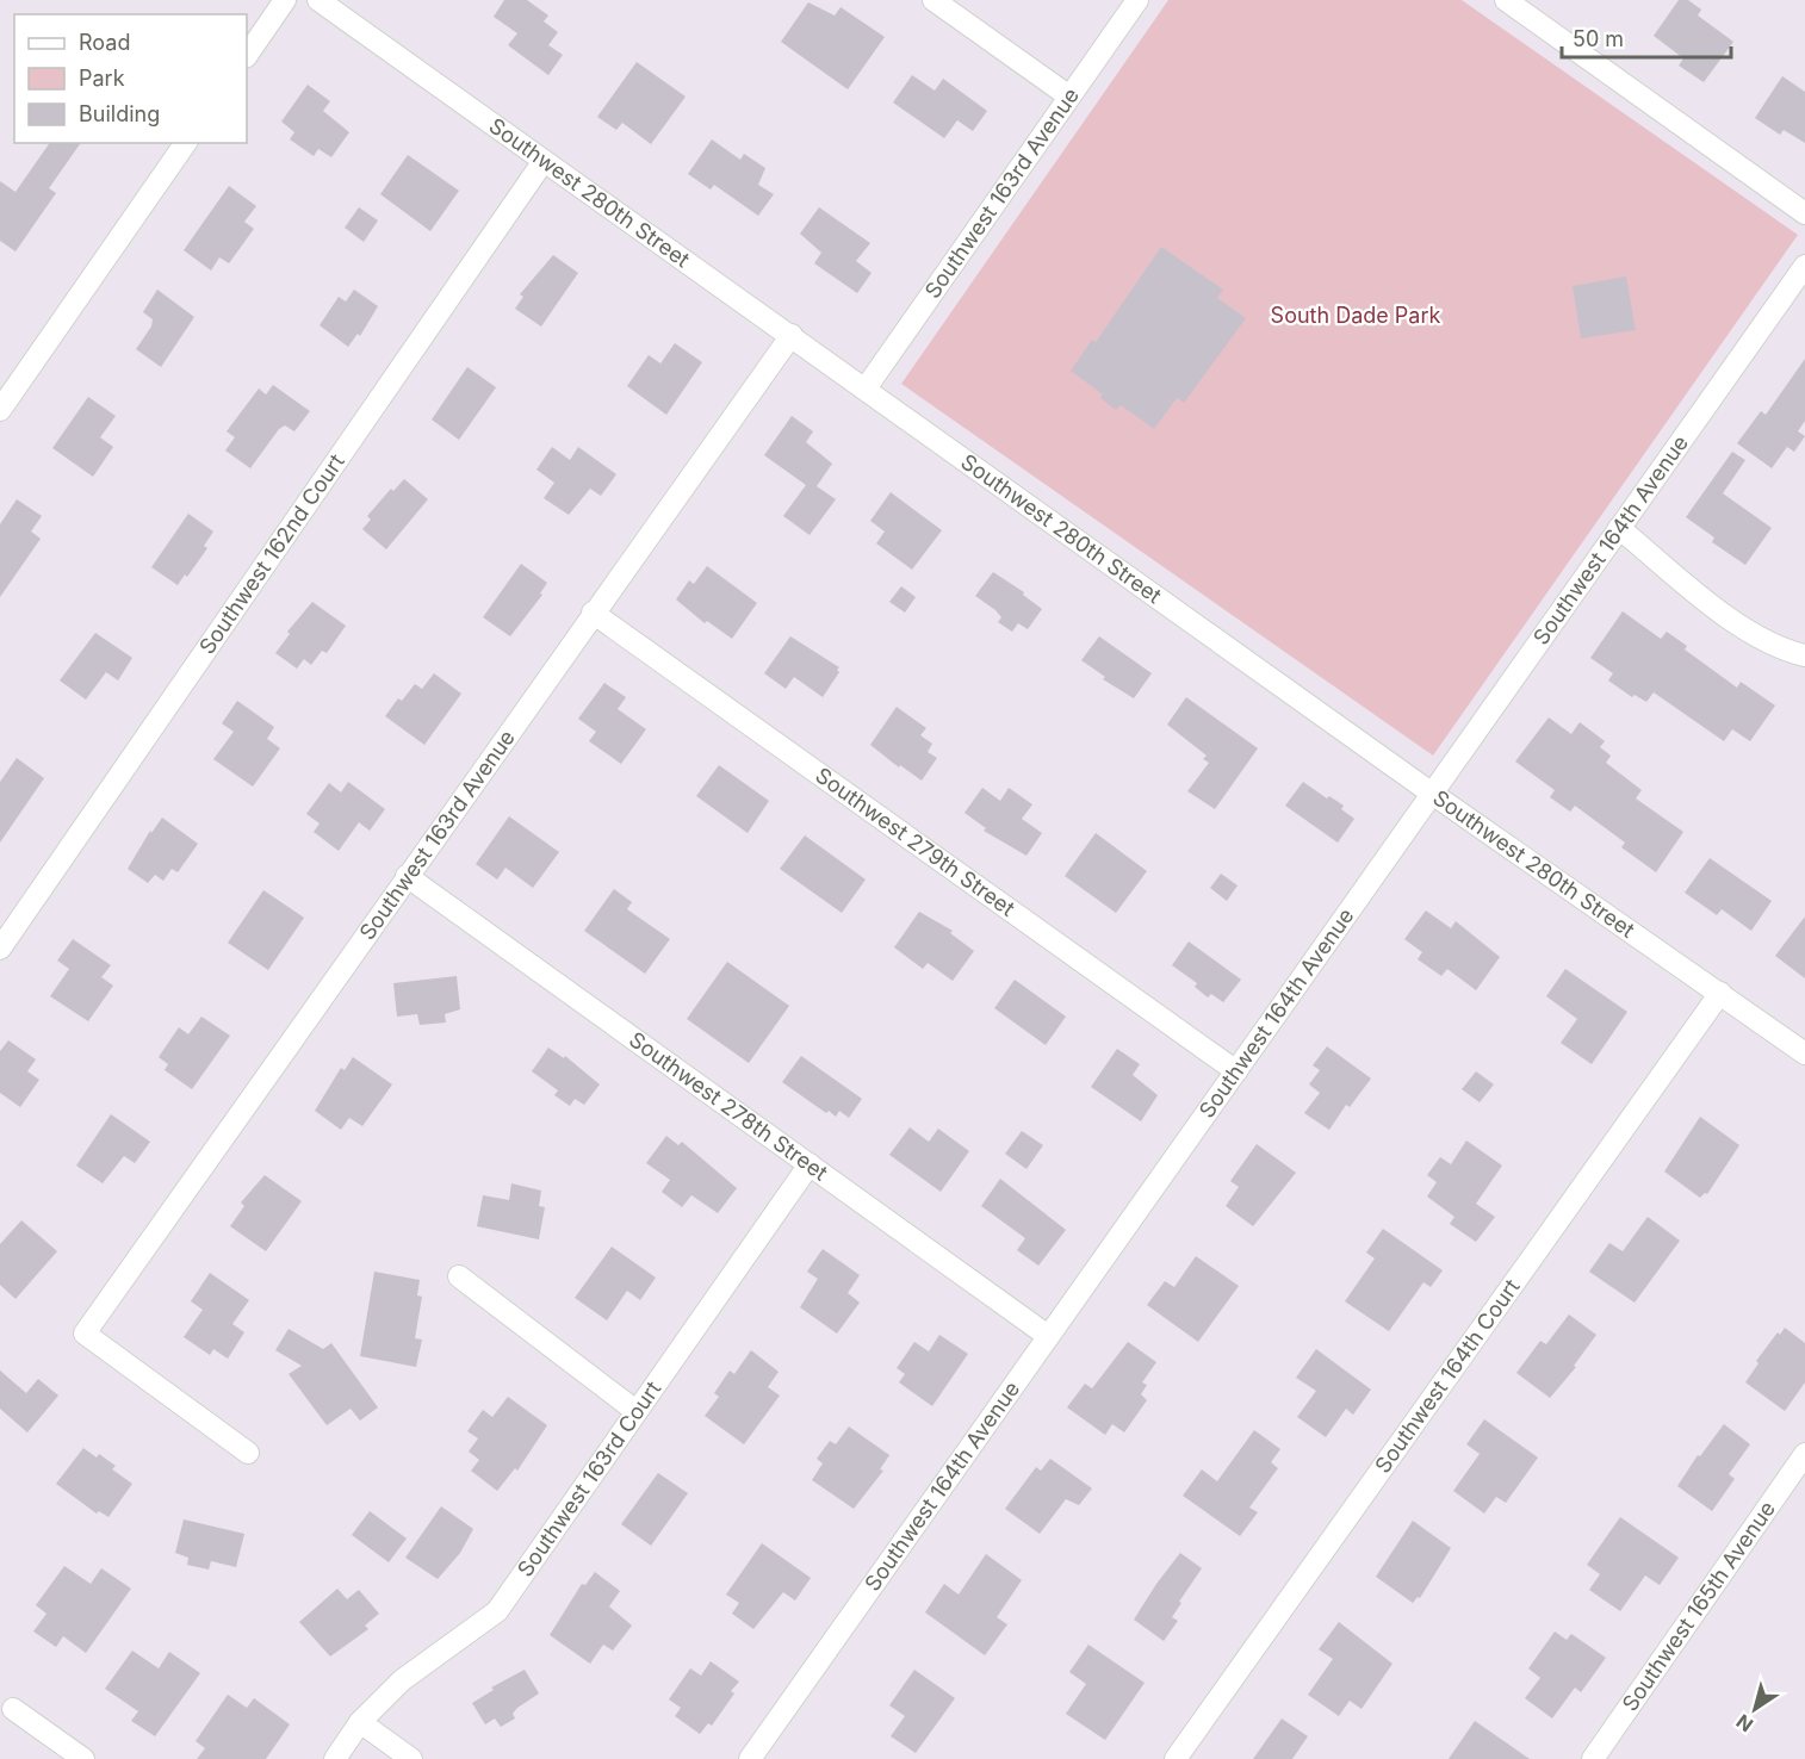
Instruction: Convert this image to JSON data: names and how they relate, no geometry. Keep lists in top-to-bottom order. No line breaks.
{"streets":{"street":["Southwest 280th Street","Southwest 163rd Avenue","Southwest 164th Avenue","Southwest 162nd Court","Southwest 279th Street","Southwest 278th Street","Southwest 164th Court","Southwest 163rd Court","Southwest 165th Avenue"]},"crossings":[["Southwest 280th Street","Southwest 163rd Avenue"],["Southwest 280th Street","Southwest 164th Avenue"],["Southwest 280th Street","Southwest 162nd Court"],["Southwest 280th Street","Southwest 164th Court"],["Southwest 163rd Avenue","Southwest 279th Street"],["Southwest 163rd Avenue","Southwest 278th Street"],["Southwest 164th Avenue","Southwest 279th Street"],["Southwest 164th Avenue","Southwest 278th Street"],["Southwest 278th Street","Southwest 163rd Court"]],"parks":["South Dade Park"],"legend":["Road","Park","Building"],"scale_bar":"50 m","north":"bottom left"}
